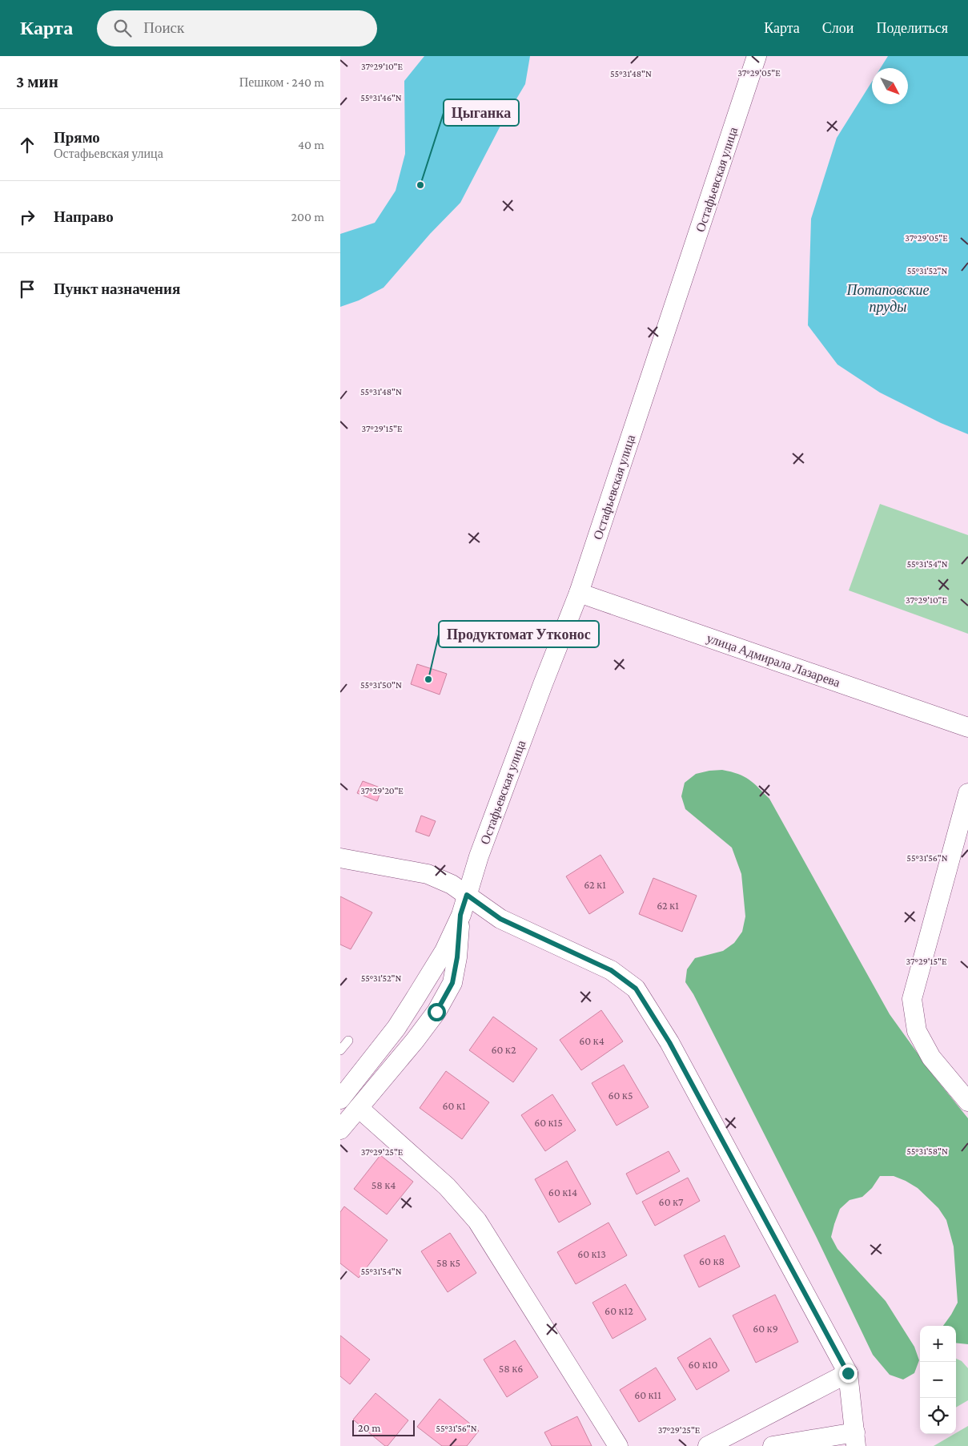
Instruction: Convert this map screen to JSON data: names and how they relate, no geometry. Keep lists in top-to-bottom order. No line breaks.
{"streets":{"street":["Остафьевская улица","улица Адмирала Лазарева"]},"crossings":[["Остафьевская улица","улица Адмирала Лазарева"]],"water":["Потаповские пруды"],"places":["Цыганка","Продуктомат Утконос"],"house_numbers":["62 к1","62 к1","60 к4","60 к2","60 к5","60 к1","60 к15","58 к4","60 к14","60 к7","60 к13","60 к8","58 к5","60 к12","60 к9","60 к10","58 к6","60 к11"],"scale_bar":"20 m","north":"bottom right","page":{"header":"Карта","search":"Поиск","nav":["Карта","Слои","Поделиться"],"heading":["3 мин","Пешком · 240 m"],"list":[["Прямо","Остафьевская улица","40 m"],["Направо","200 m"],"Пункт назначения"],"map_buttons":["+","−"],"scale":"20 m"},"coordinates":["37°29'10\"E","37°29'05\"E","55°31'48\"N","55°31'46\"N","55°31'52\"N","37°29'15\"E","55°31'54\"N","55°31'50\"N","37°29'20\"E","55°31'56\"N","55°31'58\"N","37°29'25\"E"]}
